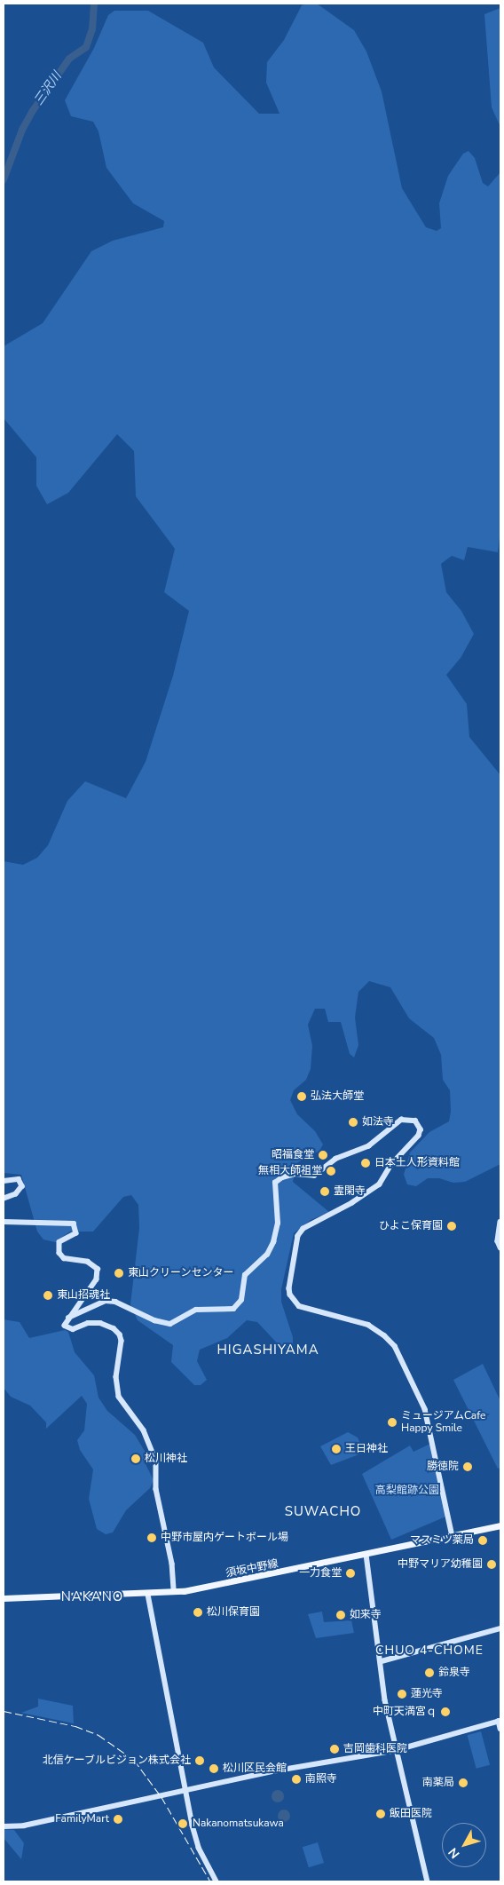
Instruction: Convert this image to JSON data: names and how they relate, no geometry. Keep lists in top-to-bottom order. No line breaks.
{"streets":{"main road":["須坂中野線"]},"districts":["HIGASHIYAMA","SUWACHO","NAKANO","CHUO 4-CHOME"],"water":["三沢川"],"parks":["高梨館跡公園"],"places":["弘法大師堂","如法寺","昭福食堂","日本土人形資料館","無相大師祖堂","霊閑寺","ひよこ保育園","東山クリーンセンター","東山招魂社","ミュージアムCafe Happy Smile","王日神社","松川神社","勝徳院","中野市屋内ゲートボール場","マスミツ薬局","中野マリア幼稚園","一力食堂","松川保育園","如来寺","鈴泉寺","蓮光寺","中町天満宮ｑ","吉岡歯科医院","北信ケーブルビジョン株式会社","松川区民会館","南照寺","南薬局","飯田医院","FamilyMart","Nakanomatsukawa"],"north":"bottom left"}
